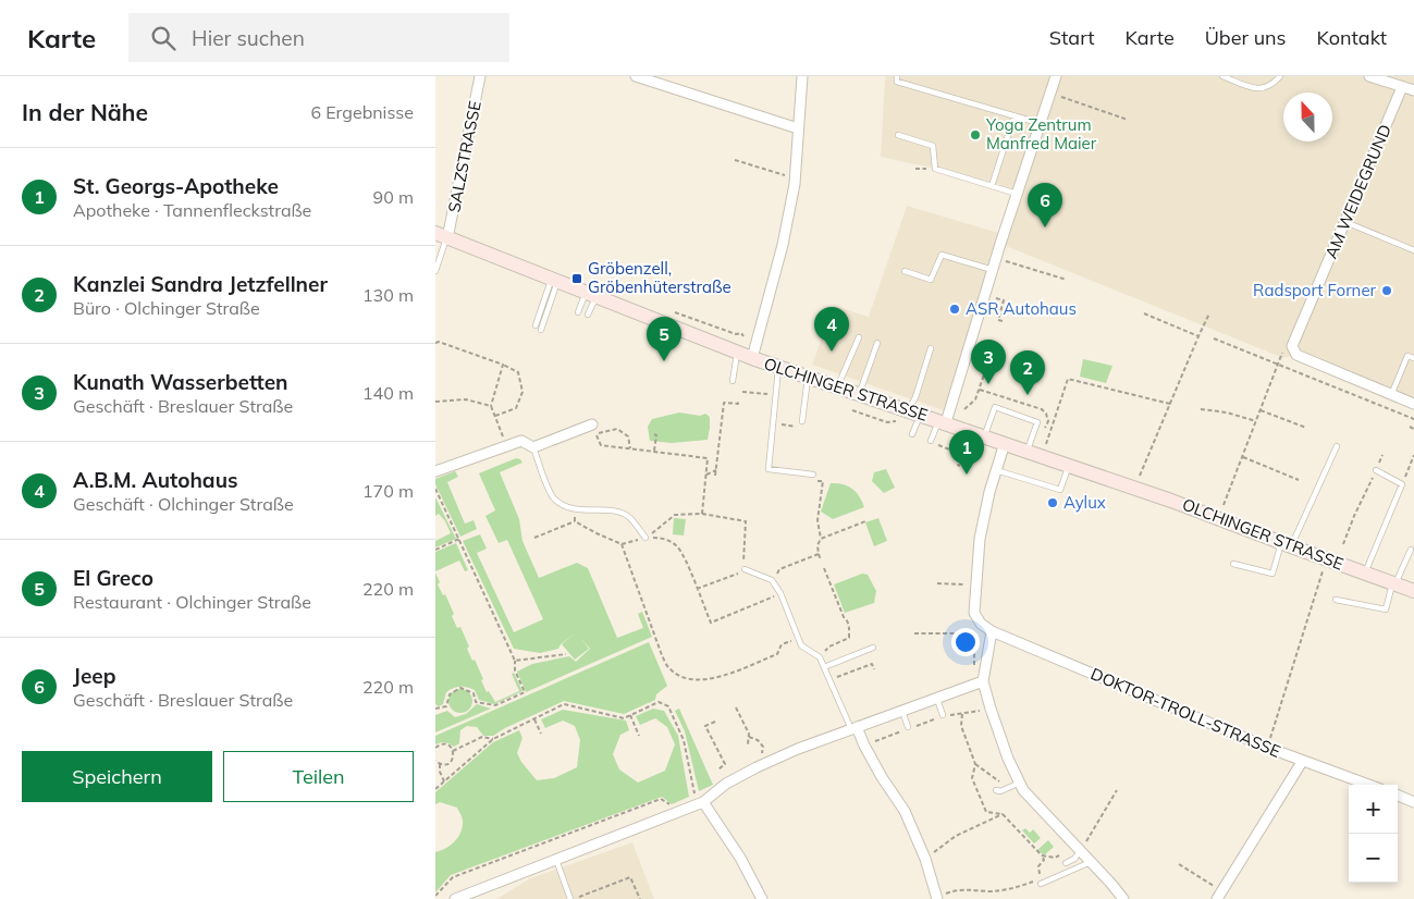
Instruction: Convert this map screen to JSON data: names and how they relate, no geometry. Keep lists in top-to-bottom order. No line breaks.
{"streets":{"main road":["OLCHINGER STRASSE"],"street":["SALZSTRASSE","AM WEIDEGRUND","DOKTOR-TROLL-STRASSE"]},"crossings":[["SALZSTRASSE","OLCHINGER STRASSE"]],"places":{"other":["Yoga Zentrum Manfred Maier","Radsport Forner","ASR Autohaus","Aylux"],"transit":["Gröbenzell, Gröbenhüterstraße"]},"north":"top","page":{"header":"Karte","search":"Hier suchen","nav":["Start","Karte","Über uns","Kontakt"],"heading":["In der Nähe","6 Ergebnisse"],"list":[{"mark":"1","name":"St. Georgs-Apotheke","note":"Apotheke · Tannenfleckstraße","value":"90 m"},{"mark":"2","name":"Kanzlei Sandra Jetzfellner","note":"Büro · Olchinger Straße","value":"130 m"},{"mark":"3","name":"Kunath Wasserbetten","note":"Geschäft · Breslauer Straße","value":"140 m"},{"mark":"4","name":"A.B.M. Autohaus","note":"Geschäft · Olchinger Straße","value":"170 m"},{"mark":"5","name":"El Greco","note":"Restaurant · Olchinger Straße","value":"220 m"},{"mark":"6","name":"Jeep","note":"Geschäft · Breslauer Straße","value":"220 m"}],"pins":["6","4","5","3","2","1"],"buttons":["Speichern","Teilen"],"map_buttons":["+","−"]}}
